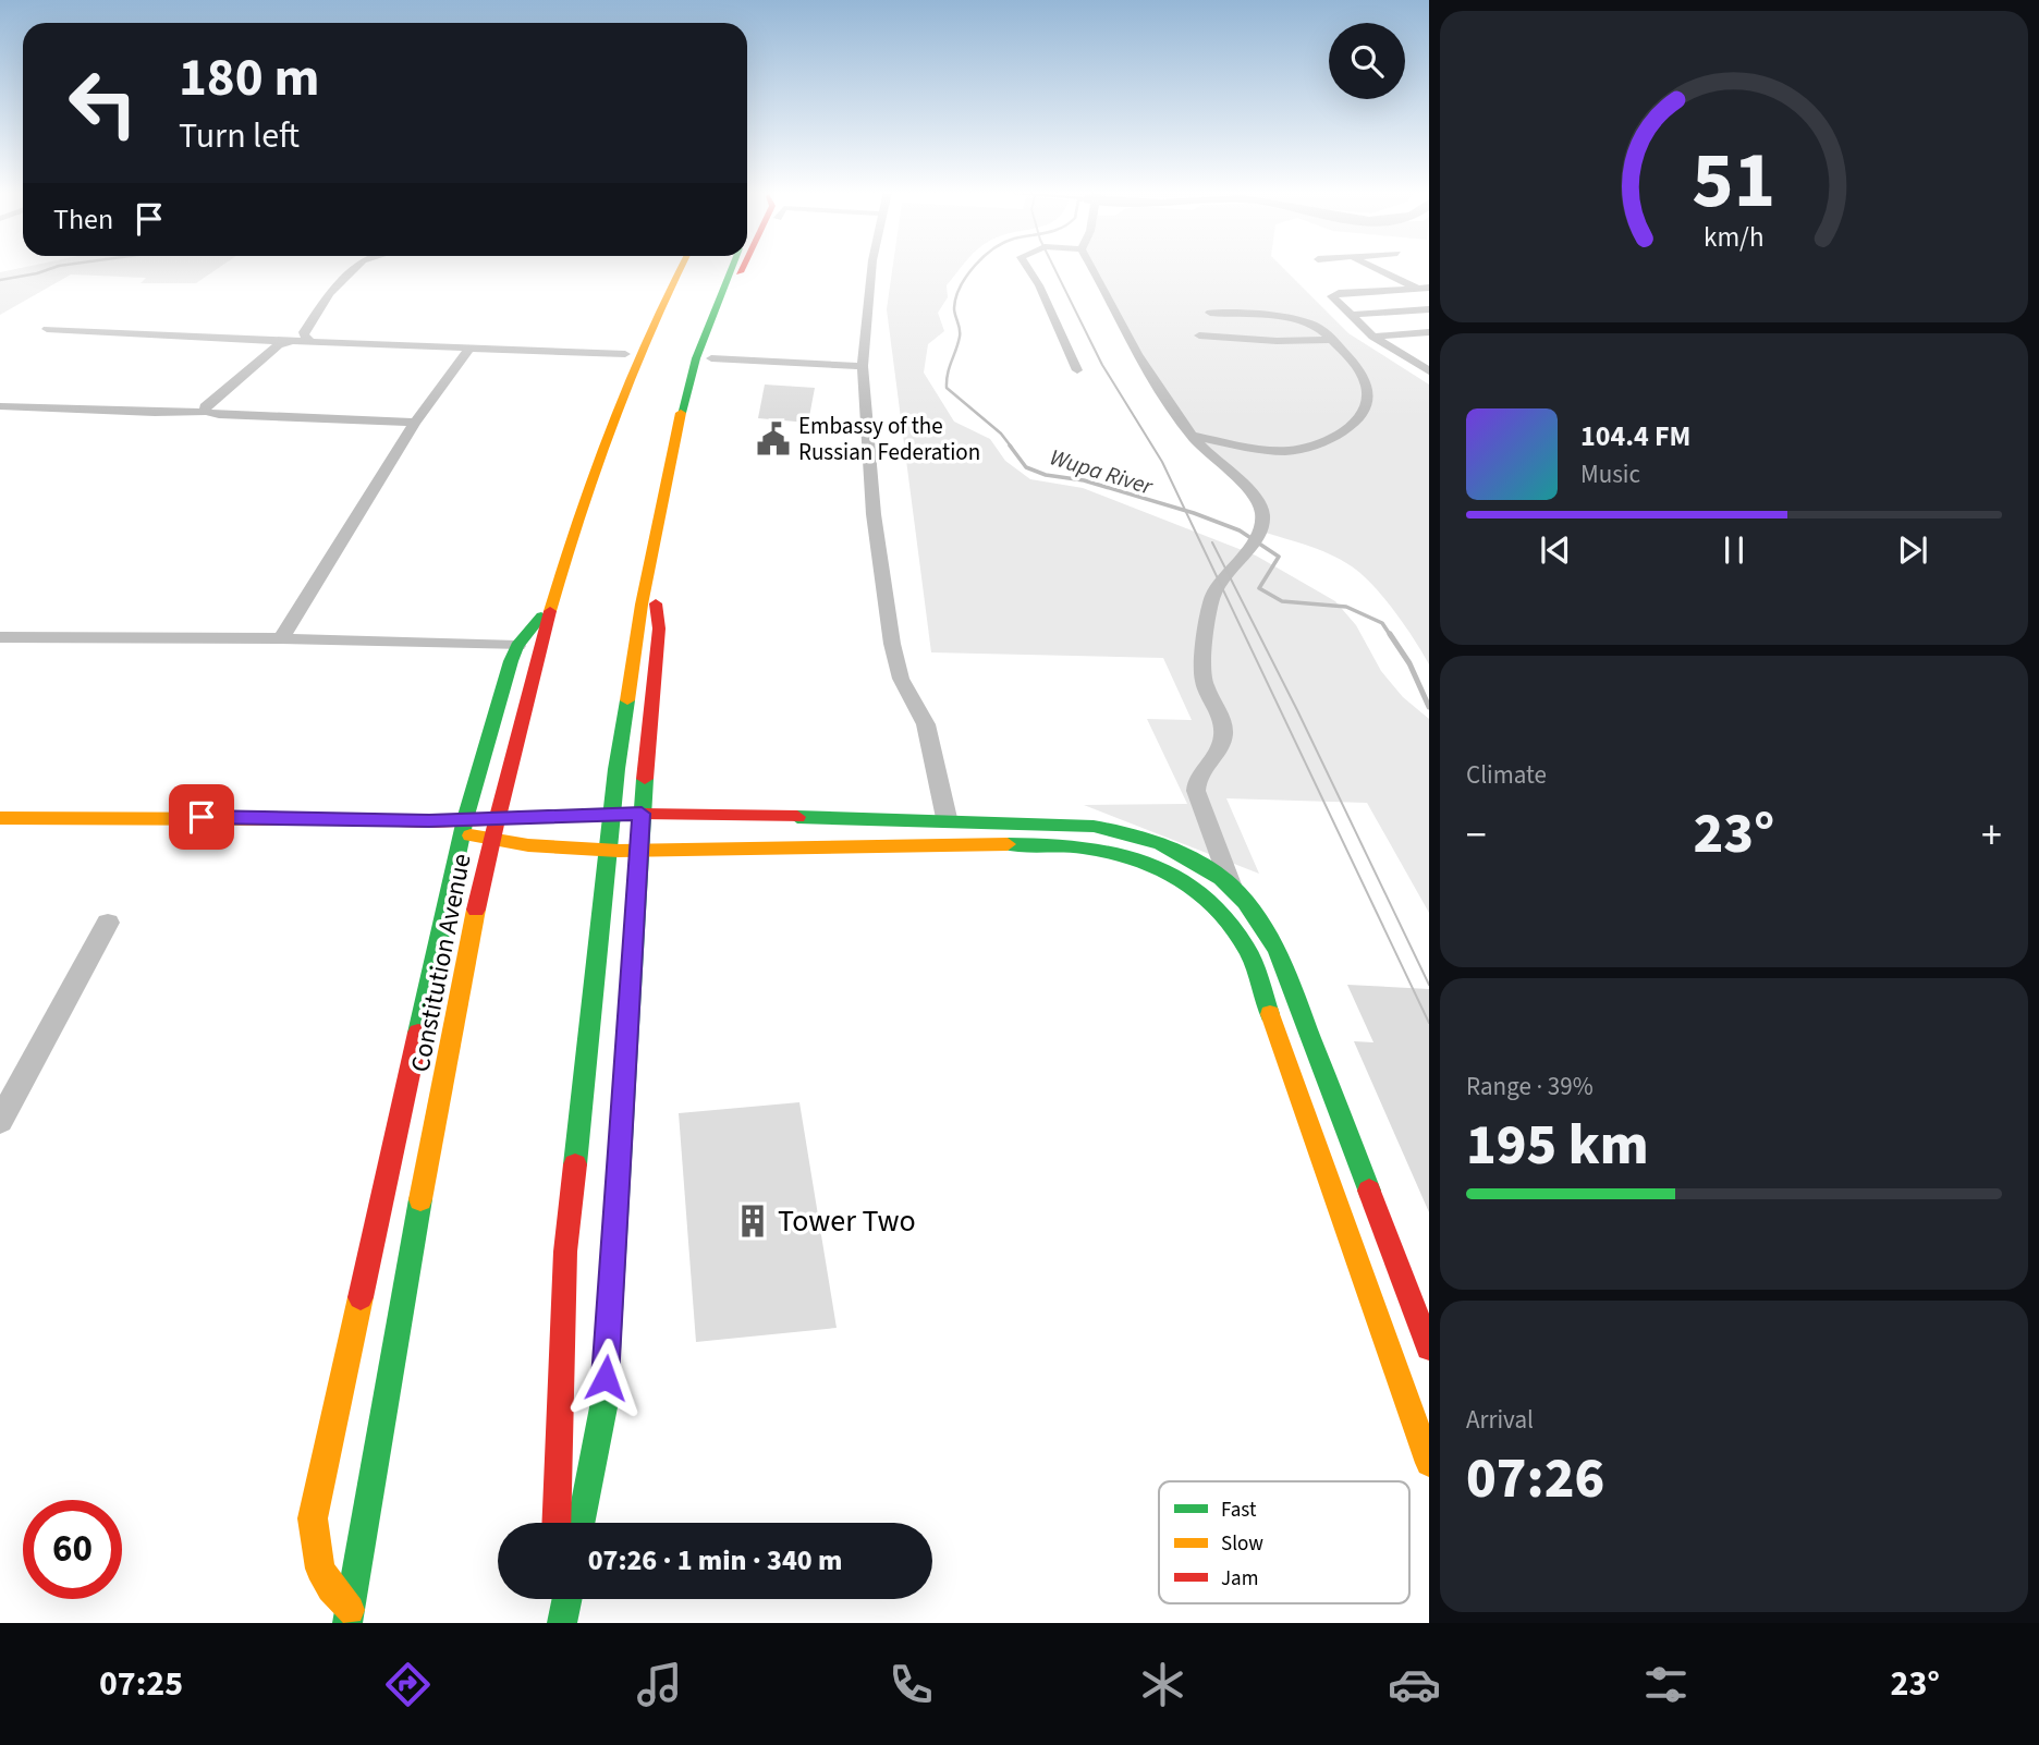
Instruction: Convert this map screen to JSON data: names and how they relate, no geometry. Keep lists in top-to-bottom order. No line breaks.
{"streets":{"main road":["Constitution Avenue"]},"water":["Wupa River"],"places":{"public building":["Embassy of the Russian Federation"],"building":["Tower Two"]},"legend":["Fast","Slow","Jam"],"page":{"turn":["180 m","Turn left"],"then":"Then","song":["104.4 FM","Music"],"tile":["Climate",["Range · 39%","195 km"],["Arrival","07:26"]],"heat":["−","23°","+"],"limit":"60","trip":"07:26 · 1 min · 340 m","tabs":["07:25","23°"],"gauge":["51","km/h"]}}
